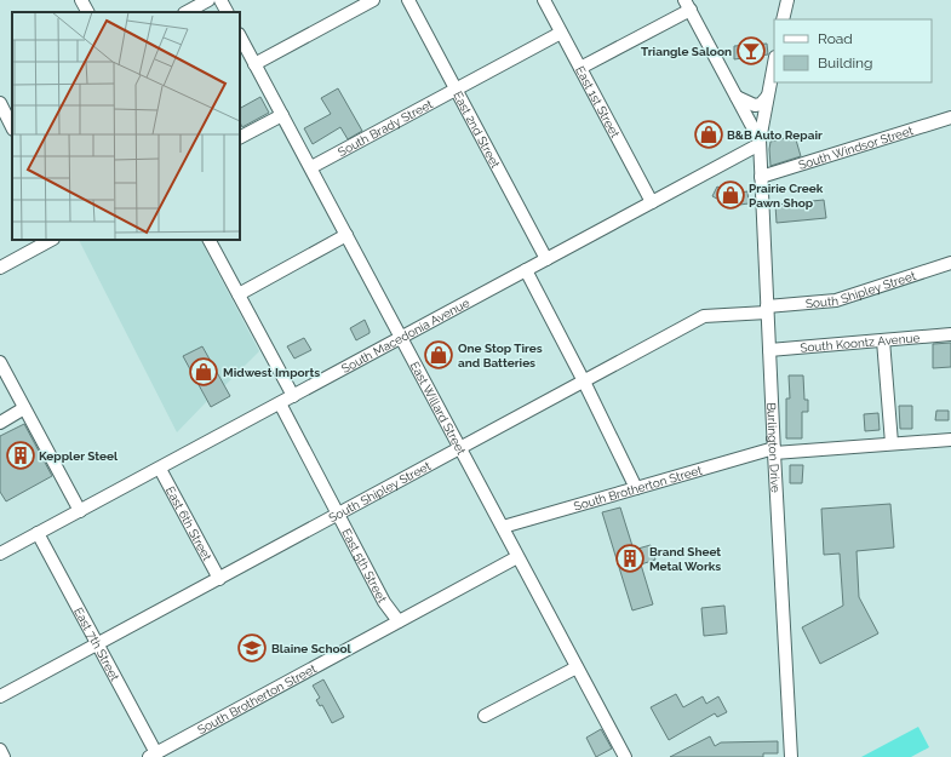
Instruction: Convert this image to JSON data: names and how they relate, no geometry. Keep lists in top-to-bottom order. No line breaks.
{"streets":{"street":["East 1st Street","South Brady Street","East 2nd Street","South Windsor Street","South Shipley Street","South Macedonia Avenue","South Koontz Avenue","East Willard Street","Burlington Drive","South Brotherton Street","East 6th Street","East 5th Street","East 7th Street"]},"crossings":[["East 1st Street","South Brady Street"],["East 1st Street","South Macedonia Avenue"],["South Brady Street","East 2nd Street"],["South Brady Street","East Willard Street"],["East 2nd Street","South Macedonia Avenue"],["South Windsor Street","Burlington Drive"],["South Shipley Street","East Willard Street"],["South Shipley Street","Burlington Drive"],["South Shipley Street","East 6th Street"],["South Shipley Street","East 5th Street"],["South Shipley Street","East 7th Street"],["South Macedonia Avenue","East Willard Street"],["South Macedonia Avenue","Burlington Drive"],["South Macedonia Avenue","East 6th Street"],["South Macedonia Avenue","East 5th Street"],["South Macedonia Avenue","East 7th Street"],["South Koontz Avenue","Burlington Drive"],["East Willard Street","South Brotherton Street"],["Burlington Drive","South Brotherton Street"],["South Brotherton Street","East 5th Street"],["South Brotherton Street","East 7th Street"]],"places":{"bar":["Triangle Saloon"],"shop":["B&B Auto Repair","Prairie Creek Pawn Shop","One Stop Tires and Batteries","Midwest Imports"],"building":["Keppler Steel","Brand Sheet Metal Works"],"school or university":["Blaine School"]},"legend":["Road","Building"]}
